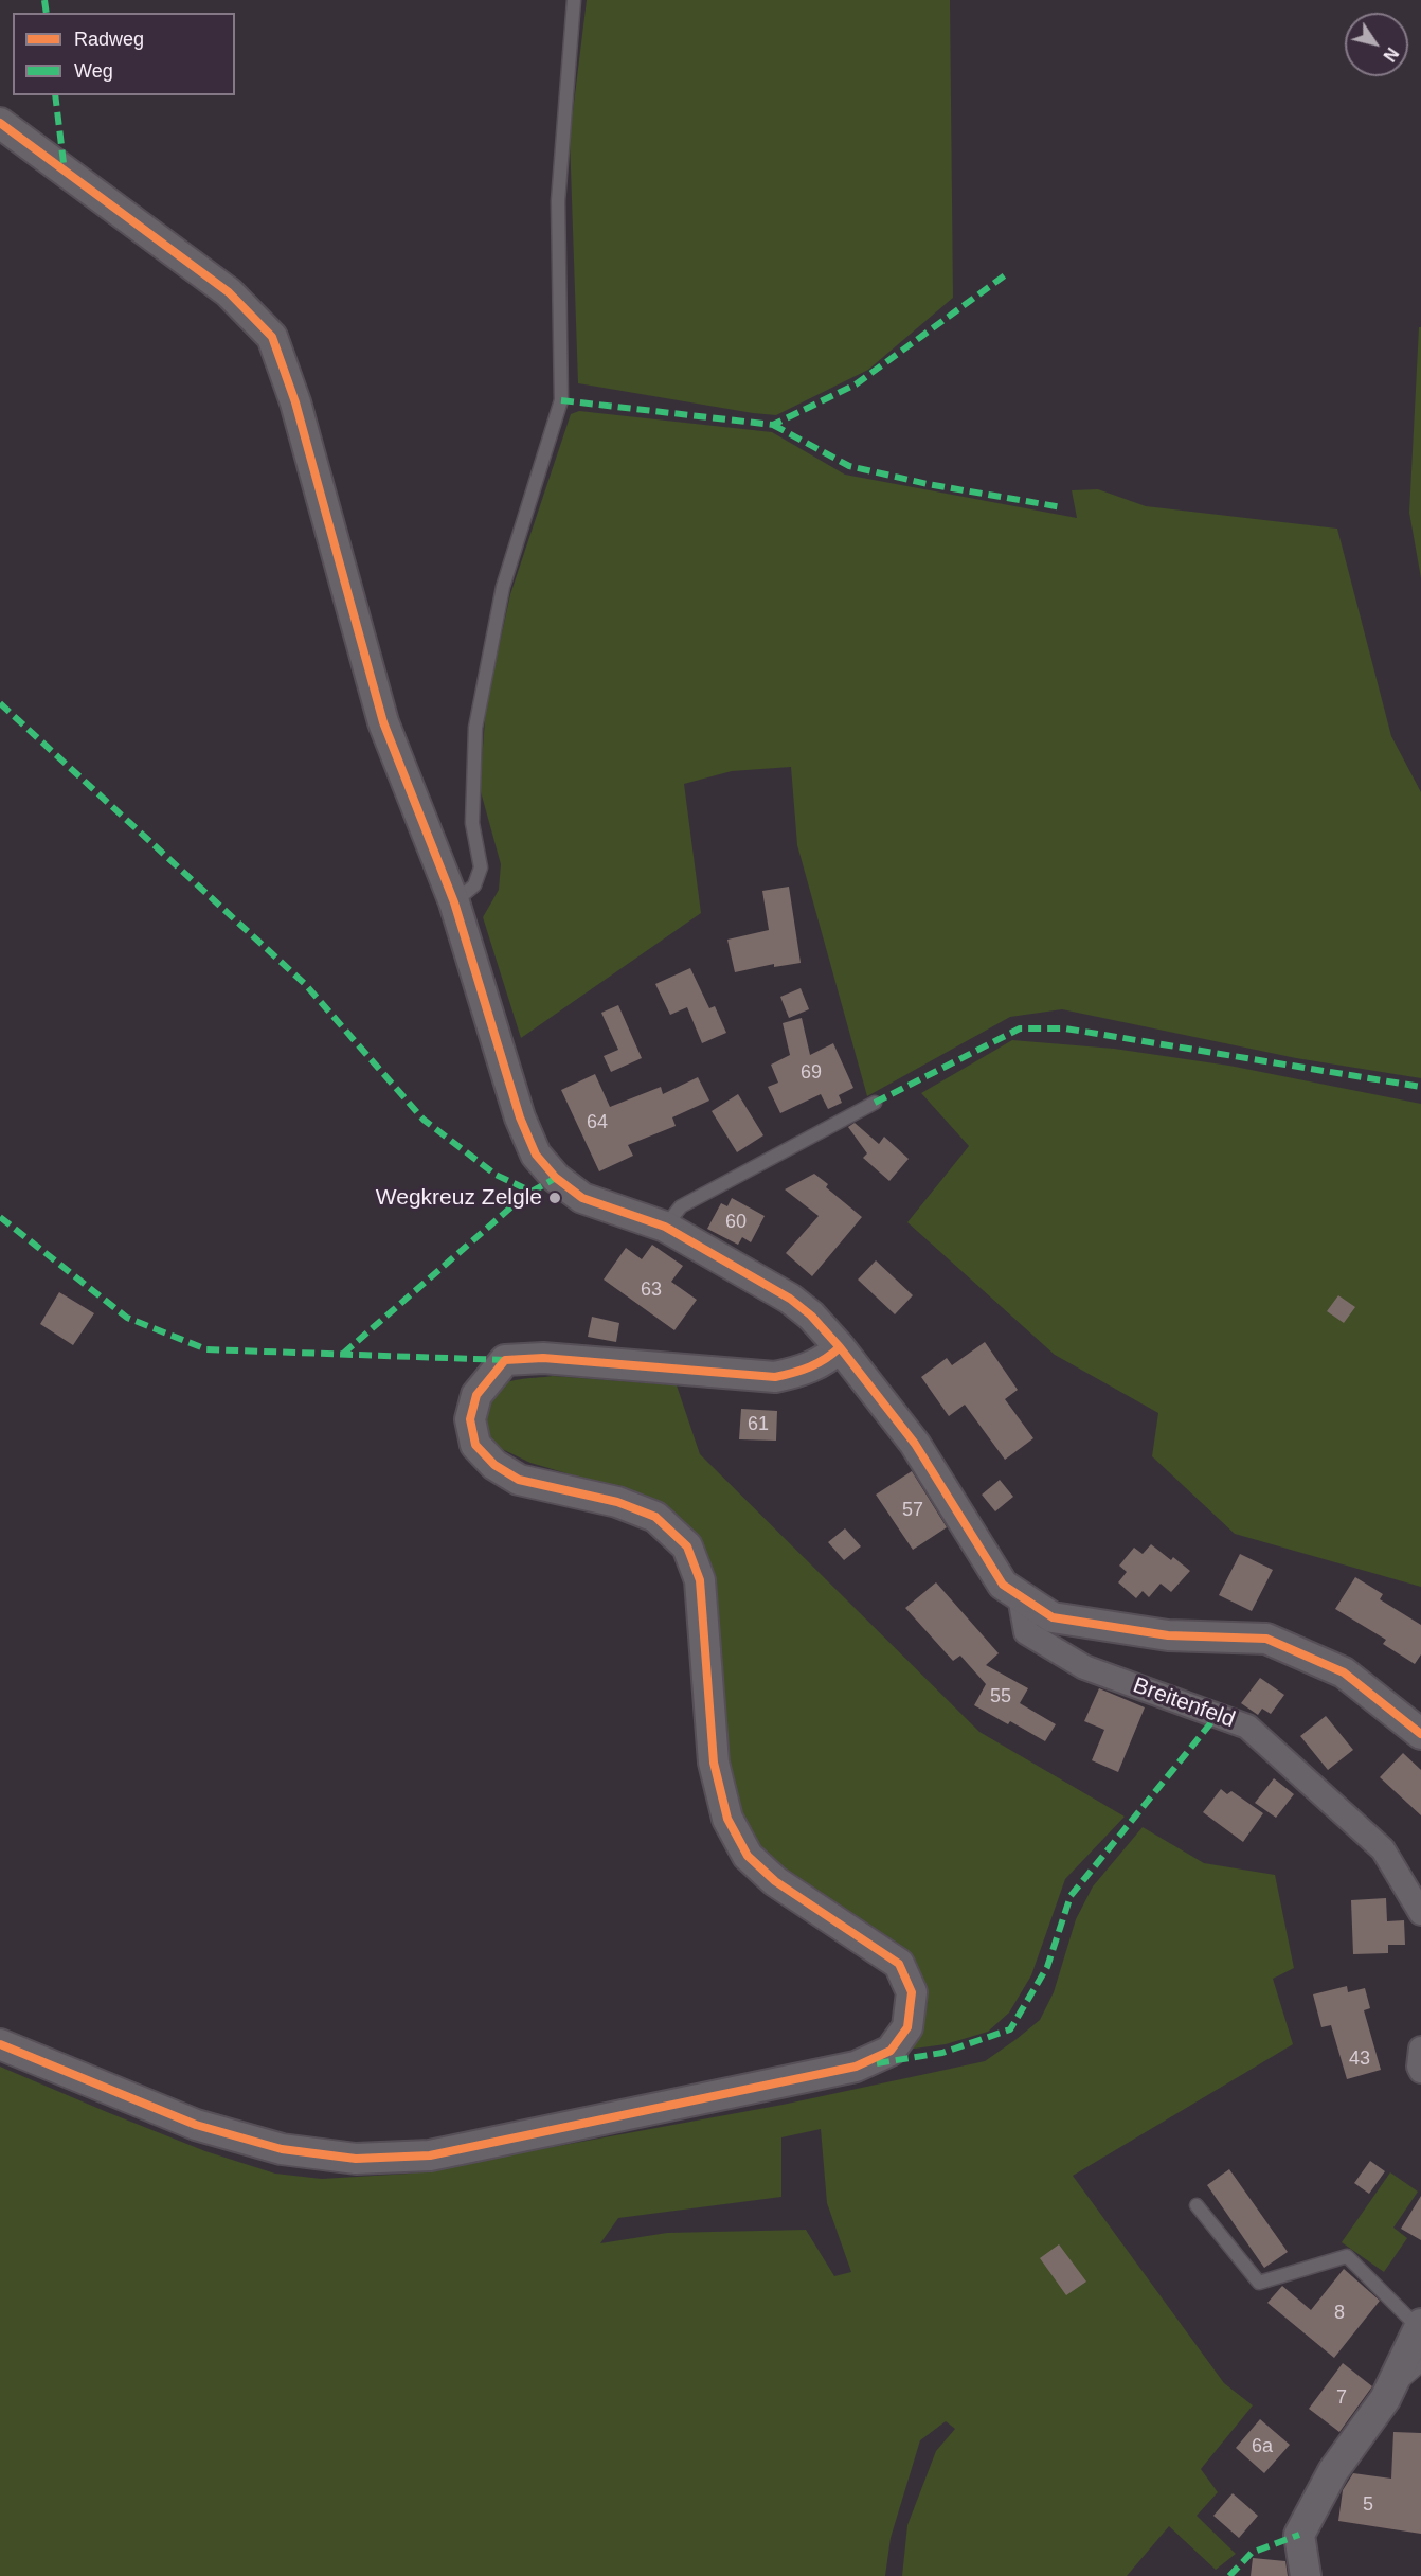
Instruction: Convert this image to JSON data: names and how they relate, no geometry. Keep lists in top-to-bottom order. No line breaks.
{"streets":{"street":["Breitenfeld"]},"places":["Wegkreuz Zelgle"],"house_numbers":["69","64","60","63","61","57","55","43","8","7","6a","5"],"legend":["Radweg","Weg"],"north":"bottom right"}
